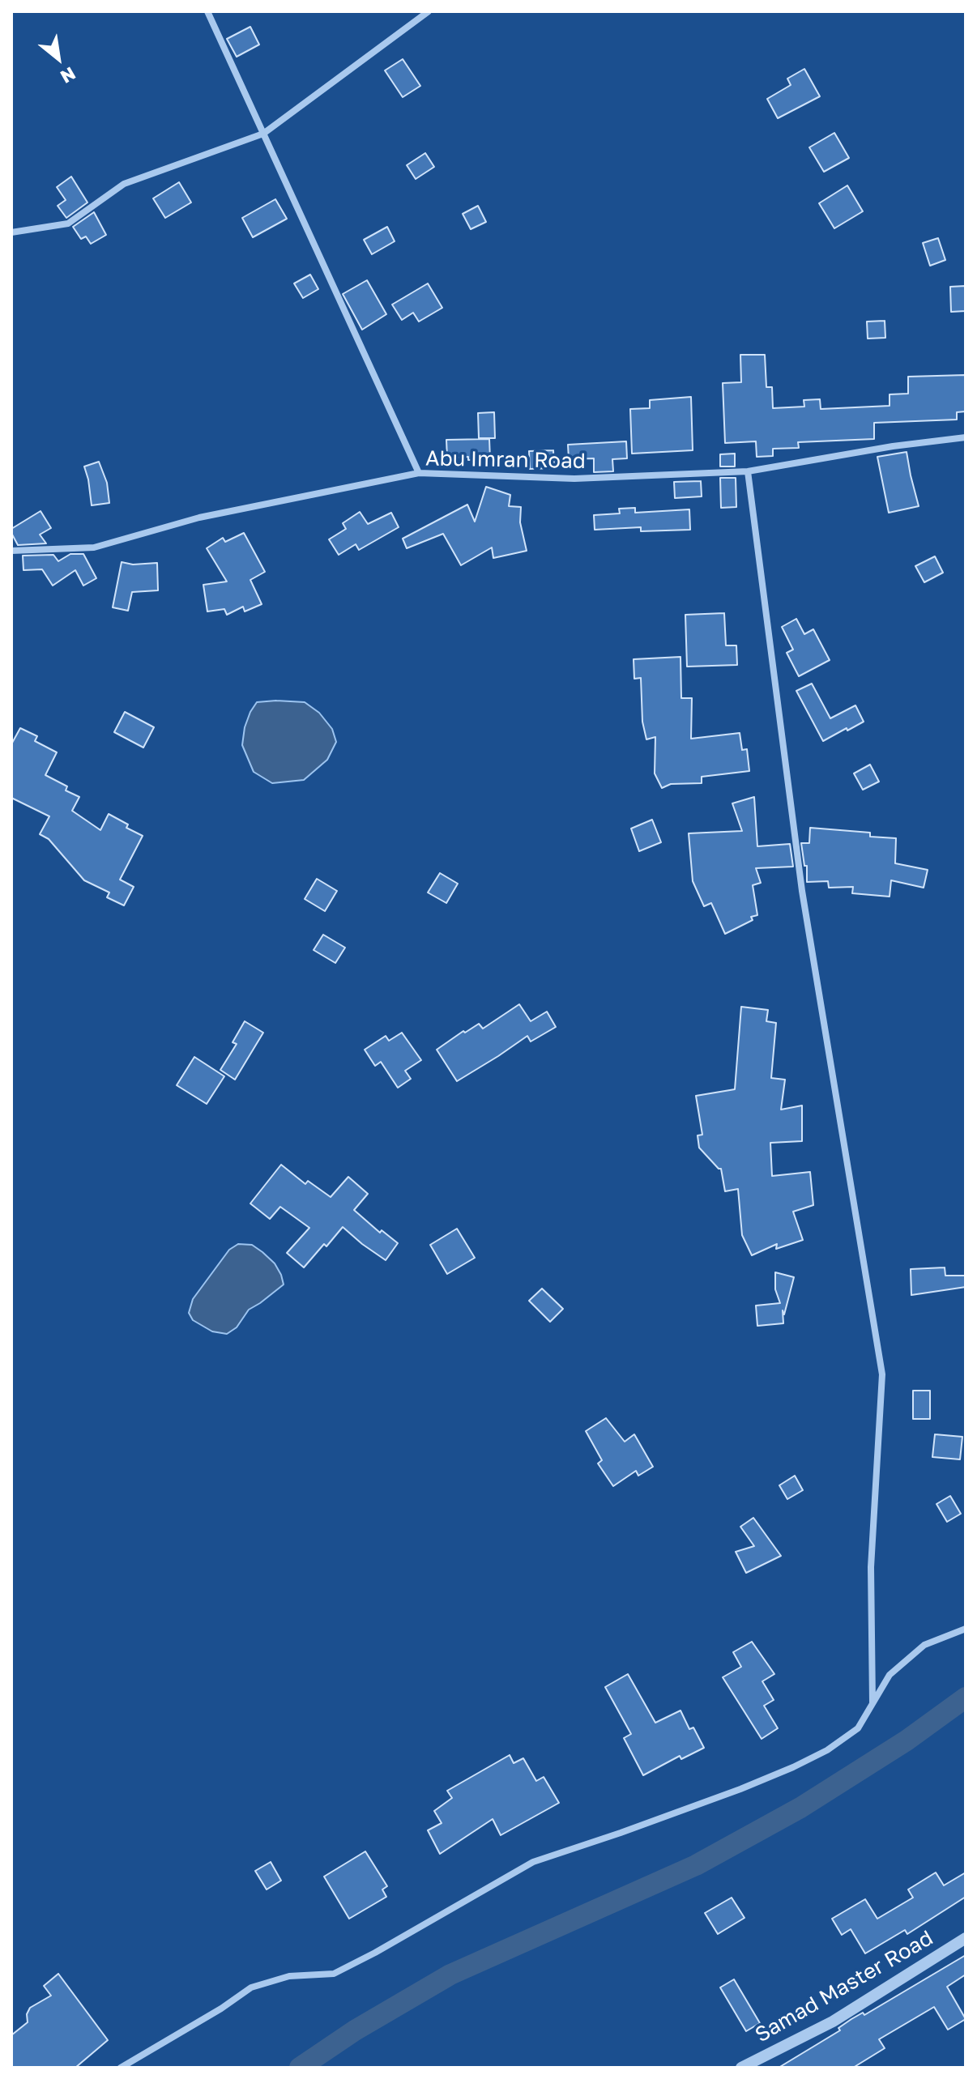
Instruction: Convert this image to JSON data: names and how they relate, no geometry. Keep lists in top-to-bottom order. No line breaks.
{"streets":{"street":["Abu Imran Road","Samad Master Road"]},"north":"bottom right"}
